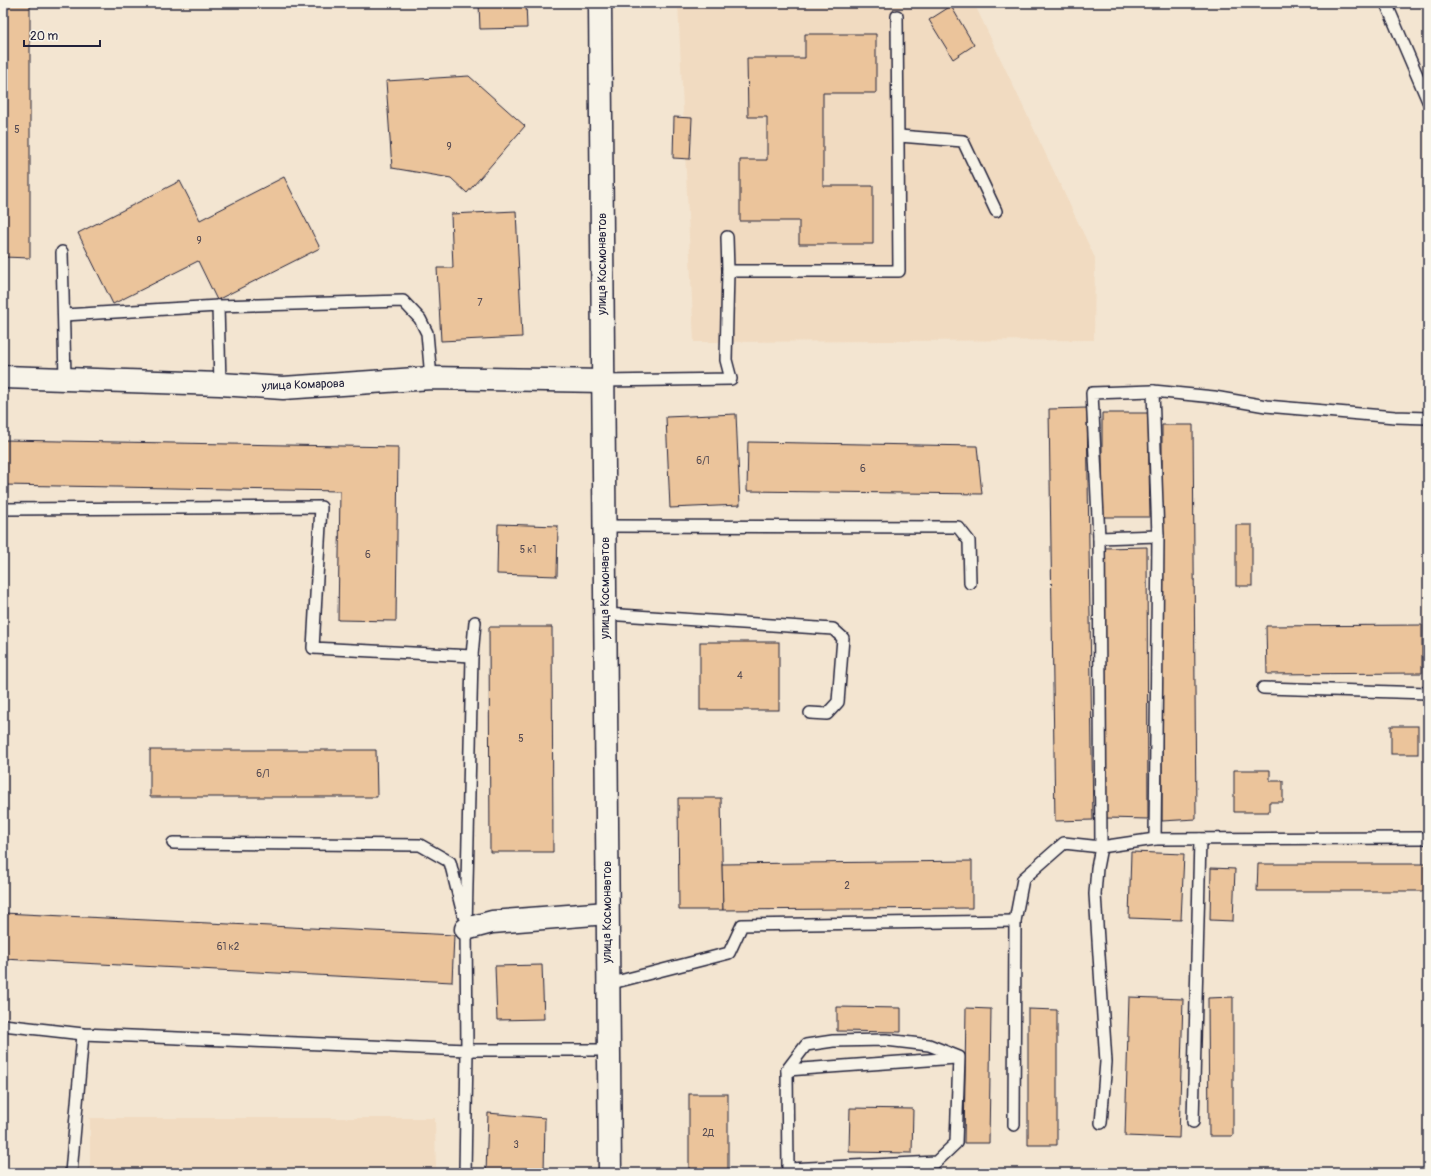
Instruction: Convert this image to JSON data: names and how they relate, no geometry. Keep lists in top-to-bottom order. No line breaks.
{"streets":{"street":["улица Космонавтов","улица Комарова"]},"crossings":[["улица Космонавтов","улица Комарова"]],"house_numbers":["5","9","9","7","6/1","6","5 к1","6","4","5","6/1","2","61 к2","2Д","3"],"scale_bar":"20 m"}
